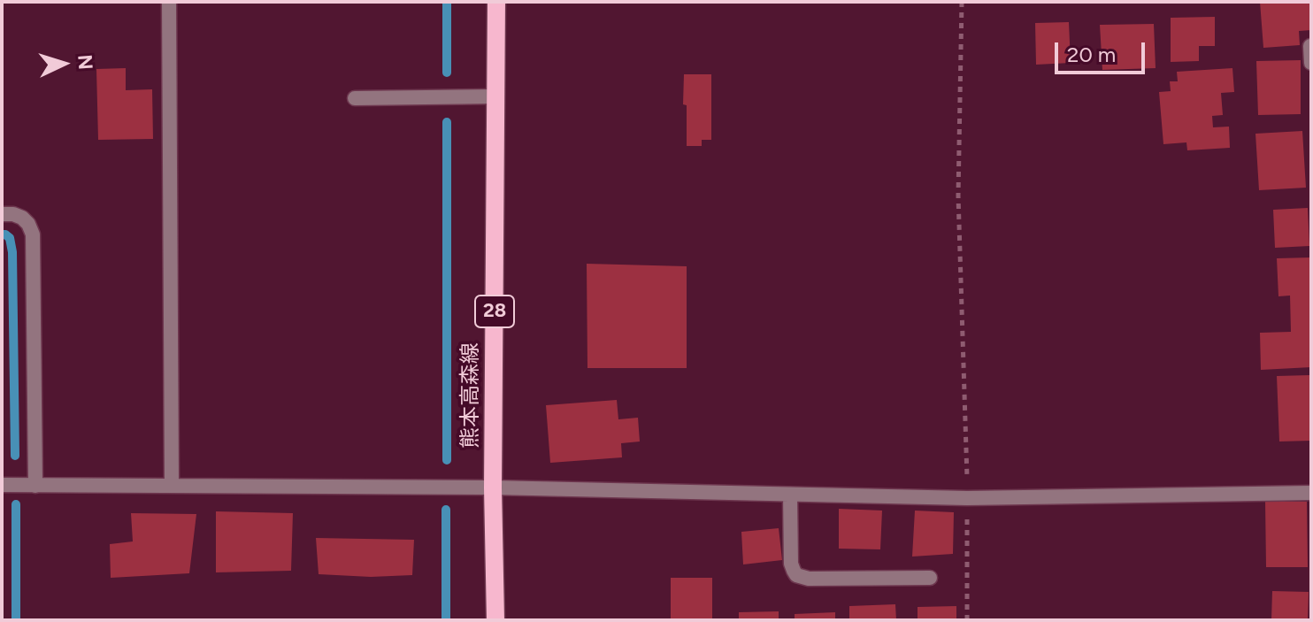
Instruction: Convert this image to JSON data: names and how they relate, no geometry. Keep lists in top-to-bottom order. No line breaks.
{"streets":{"main road":["28","熊本高森線"]},"scale_bar":"20 m","north":"right"}
